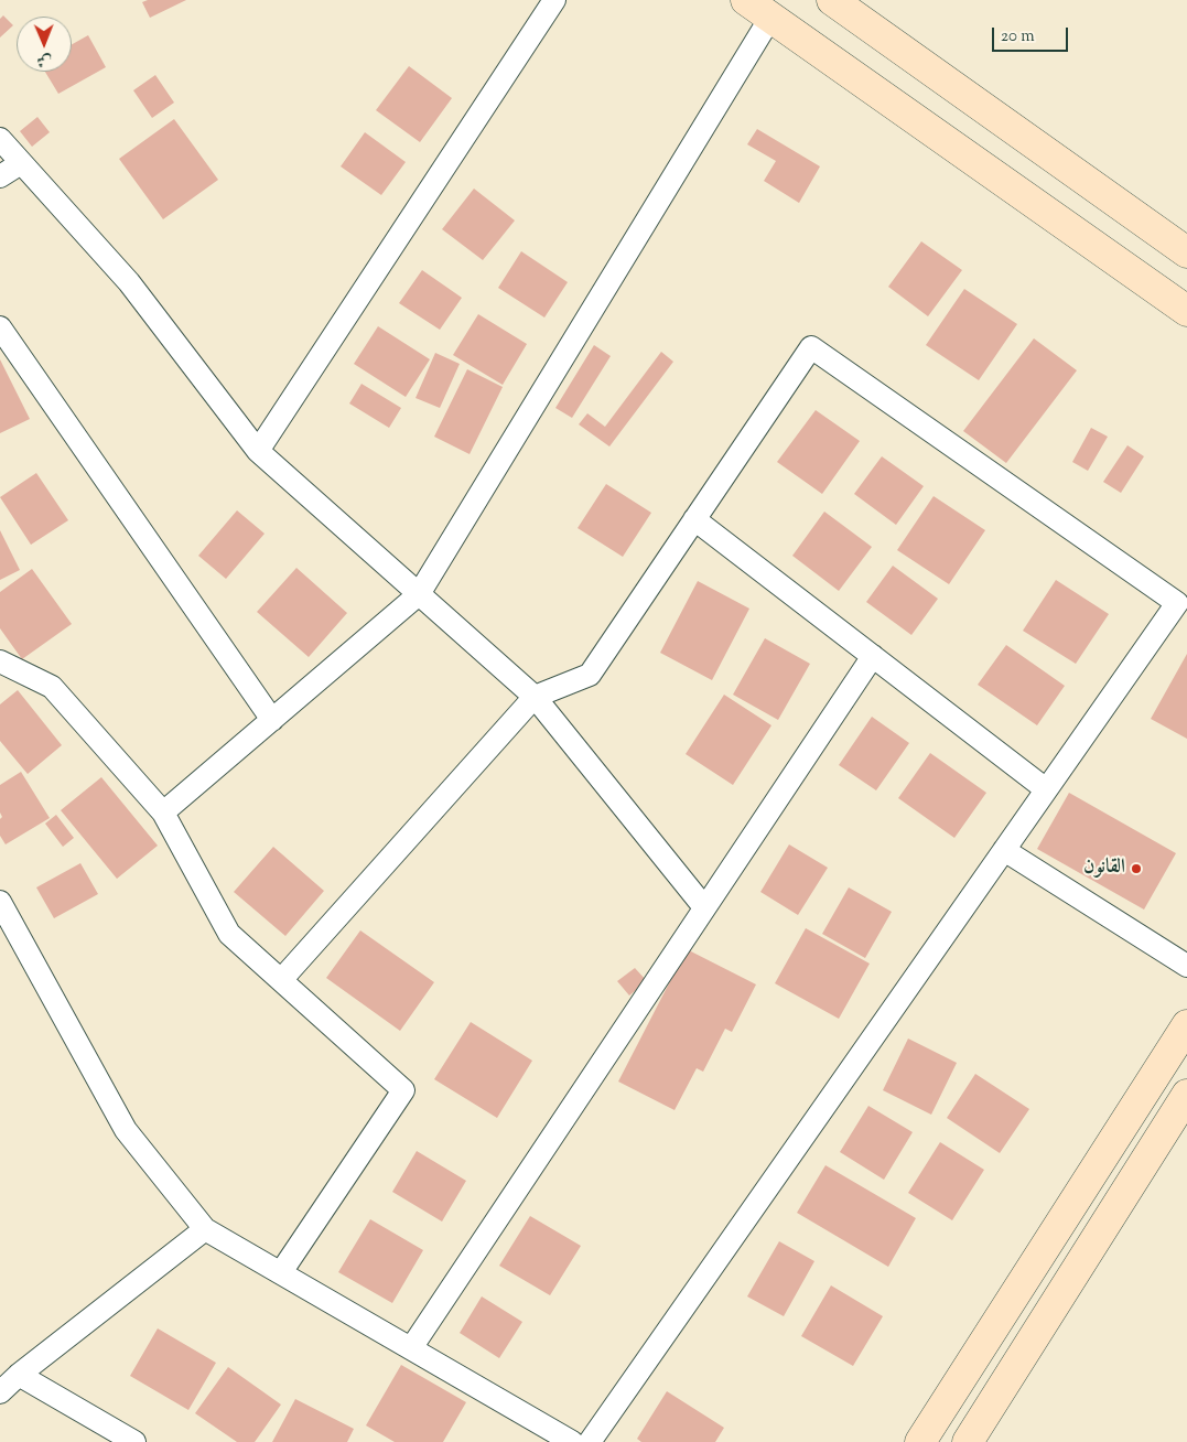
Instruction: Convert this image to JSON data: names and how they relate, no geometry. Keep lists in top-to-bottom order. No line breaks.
{"places":["القانون"],"scale_bar":"20 m","north":"bottom"}
